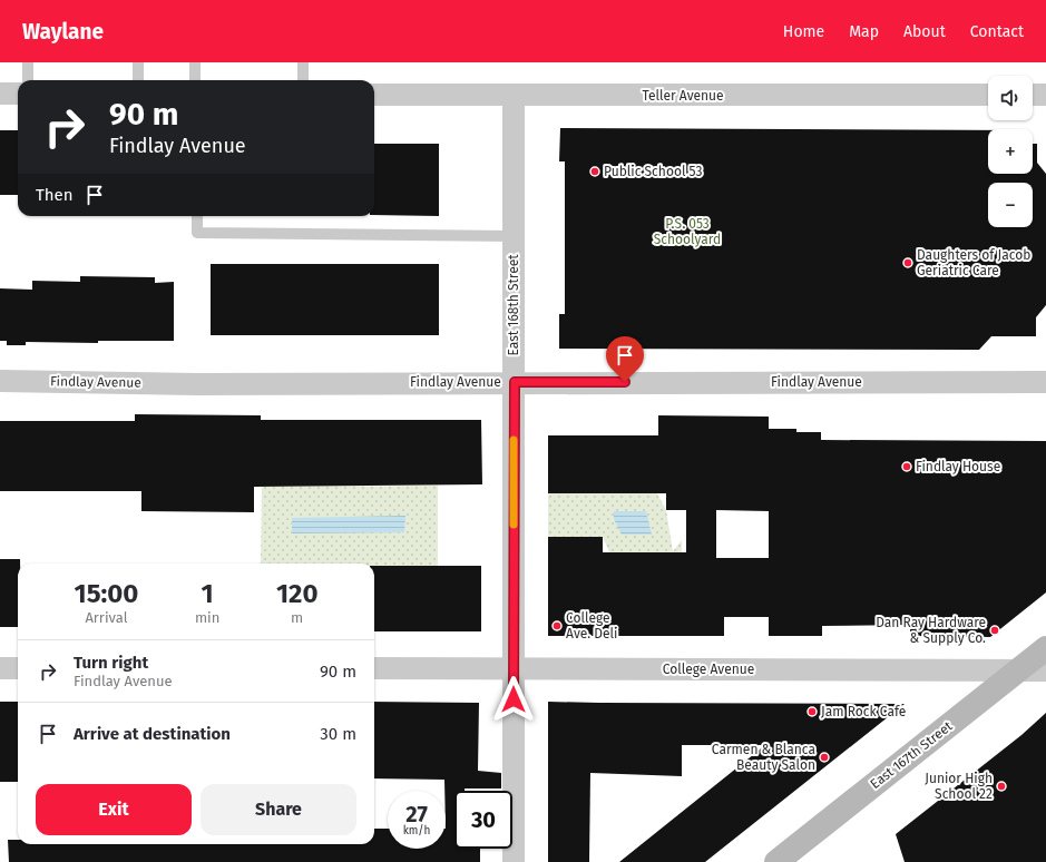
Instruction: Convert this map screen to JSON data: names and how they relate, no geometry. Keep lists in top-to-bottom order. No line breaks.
{"streets":{"street":["Teller Avenue","East 168th Street","Findlay Avenue","College Avenue","East 167th Street"]},"crossings":[["Teller Avenue","East 168th Street"],["East 168th Street","Findlay Avenue"],["East 168th Street","College Avenue"],["College Avenue","East 167th Street"]],"parks":["P.S. 053 Schoolyard"],"places":["Public School 53","Daughters of Jacob Geriatric Care","Findlay House","College Ave. Deli","Dan Ray Hardware & Supply Co.","Jam Rock Cafe","Carmen & Blanca Beauty Salon","Junior High School 22"],"page":{"header":"Waylane","nav":["Home","Map","About","Contact"],"map_buttons":["+","−"],"turn":["90 m","Findlay Avenue"],"then":"Then","eta":["15:00","Arrival","1","min","120","m"],"list":[{"name":"Turn right","note":"Findlay Avenue","value":"90 m"},{"name":"Arrive at destination","value":"30 m"}],"buttons":["Exit","Share"],"speed":"27 km/h","limit":"30"}}
